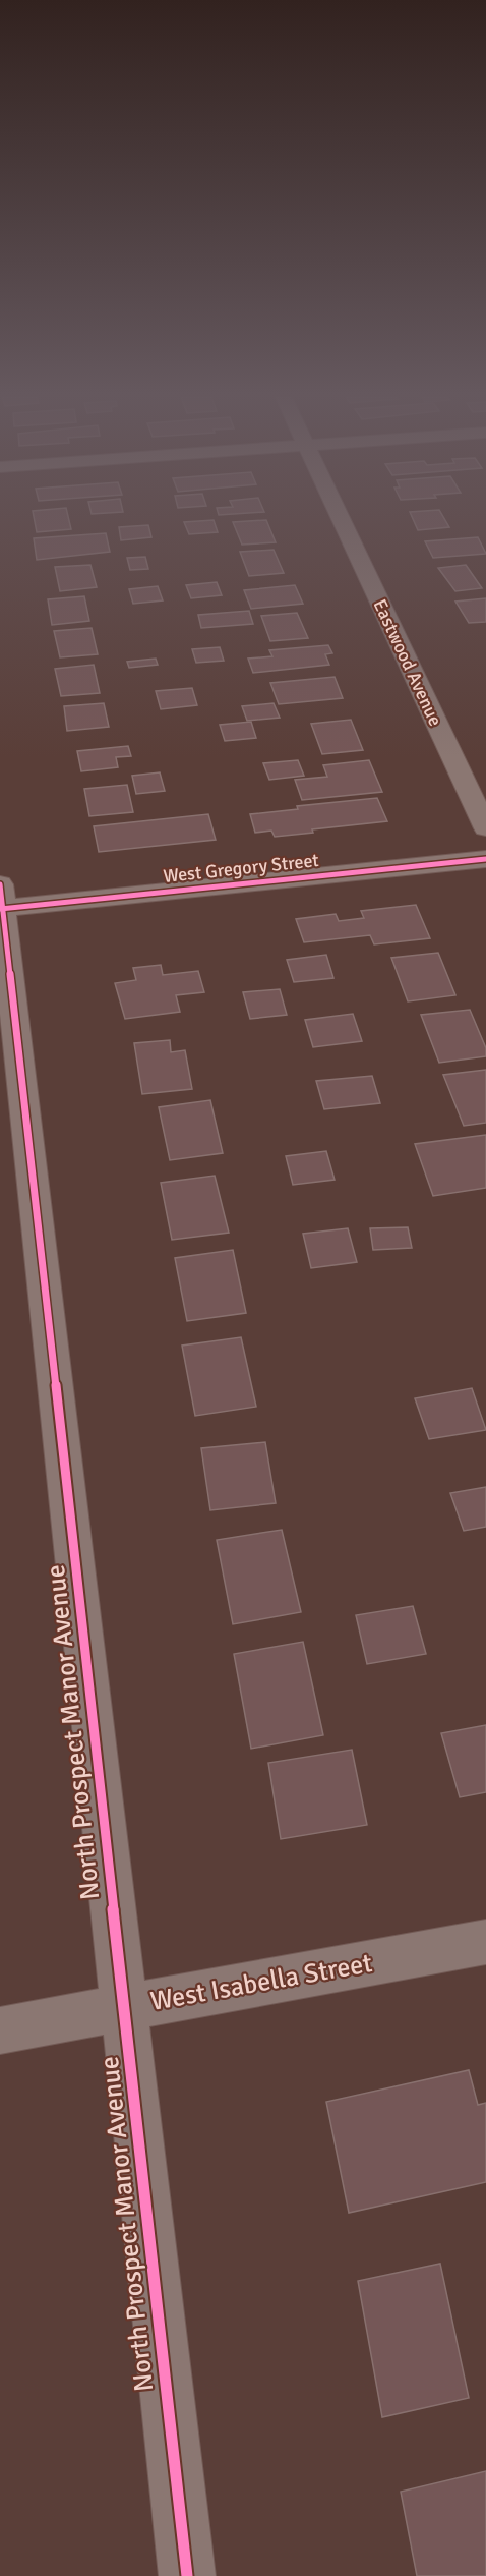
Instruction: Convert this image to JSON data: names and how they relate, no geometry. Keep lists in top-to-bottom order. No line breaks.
{"streets":{"street":["Eastwood Avenue","West Gregory Street","North Prospect Manor Avenue","West Isabella Street"]},"crossings":[["West Gregory Street","North Prospect Manor Avenue"],["North Prospect Manor Avenue","West Isabella Street"]]}
